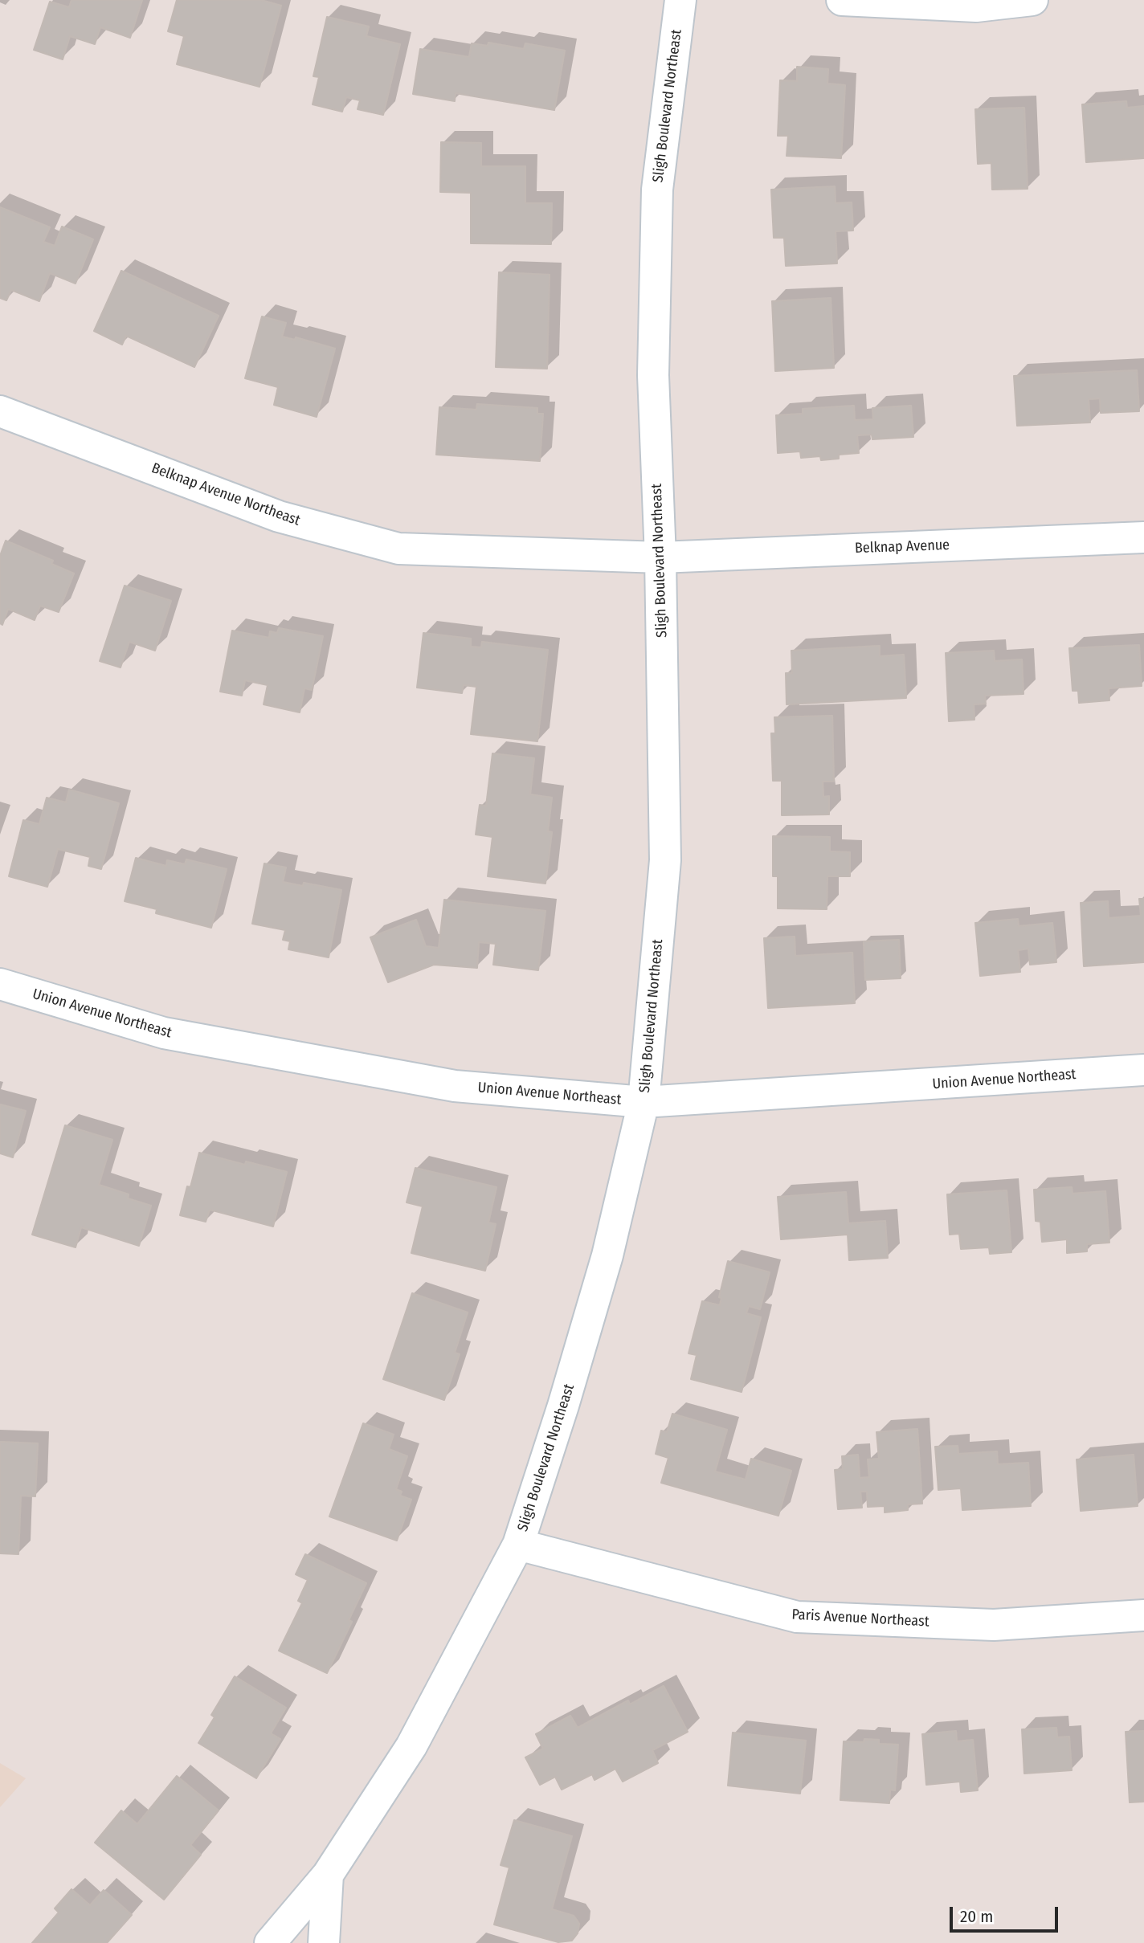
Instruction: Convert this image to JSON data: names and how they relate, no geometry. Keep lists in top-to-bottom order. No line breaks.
{"streets":{"street":["Sligh Boulevard Northeast","Belknap Avenue Northeast","Belknap Avenue","Union Avenue Northeast","Paris Avenue Northeast"]},"crossings":[["Sligh Boulevard Northeast","Belknap Avenue Northeast"],["Sligh Boulevard Northeast","Belknap Avenue"],["Sligh Boulevard Northeast","Union Avenue Northeast"],["Sligh Boulevard Northeast","Paris Avenue Northeast"],["Belknap Avenue Northeast","Belknap Avenue"]],"scale_bar":"20 m"}
